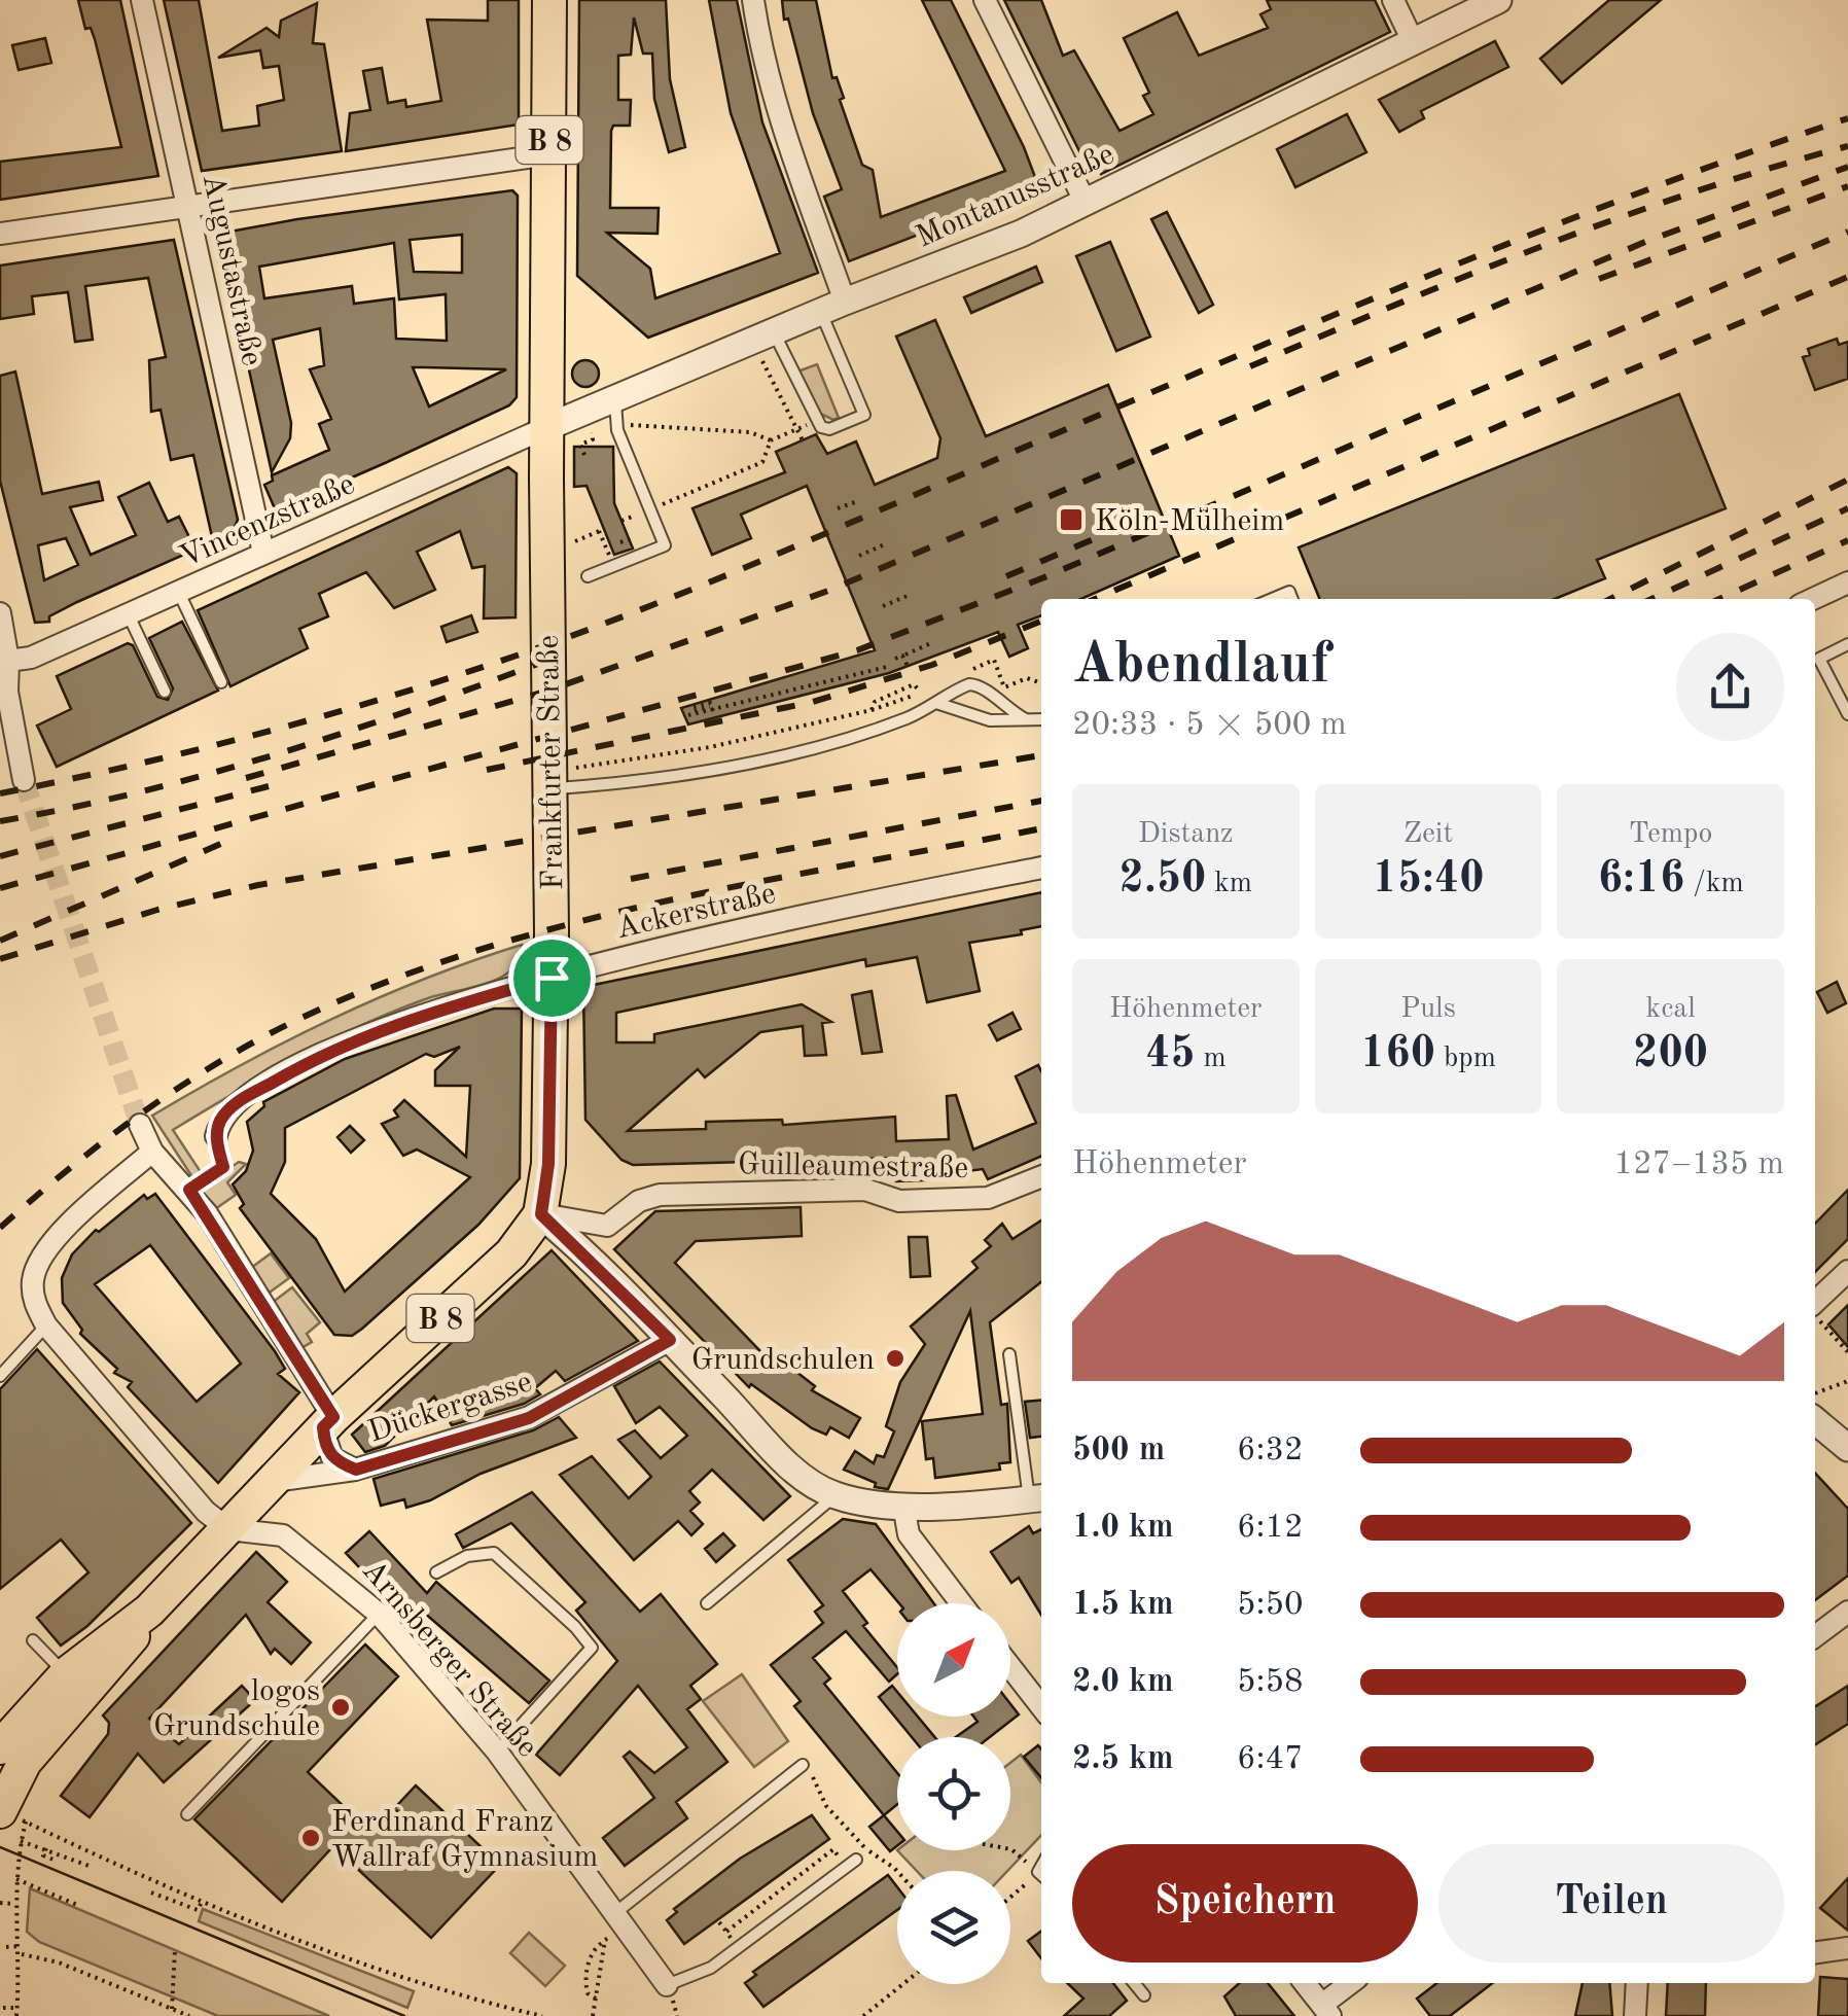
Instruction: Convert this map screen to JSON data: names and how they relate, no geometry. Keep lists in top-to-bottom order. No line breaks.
{"streets":{"main road":["B 8","Frankfurter Straße"],"street":["Montanusstraße","Augustastraße","Vincenzstraße","Ackerstraße","Guilleaumestraße","Dückergasse","Arnsberger Straße"]},"crossings":[["Montanusstraße","Vincenzstraße"],["Montanusstraße","Frankfurter Straße"],["Augustastraße","Vincenzstraße"],["Vincenzstraße","Frankfurter Straße"],["Frankfurter Straße","Ackerstraße"],["Frankfurter Straße","Guilleaumestraße"],["Frankfurter Straße","Dückergasse"],["Frankfurter Straße","Arnsberger Straße"]],"places":{"transit":["Köln-Mülheim"],"other":["Grundschulen","logos Grundschule","Ferdinand Franz Wallraf Gymnasium"]},"north":"top right","page":{"heading":["Abendlauf","20:33 · 5 × 500 m"],"stats":[["Distanz","2.50 km"],["Zeit","15:40"],["Tempo","6:16 /km"],["Höhenmeter","45 m"],["Puls","160 bpm"],["kcal","200"]],"chart":["Höhenmeter","127–135 m"],"list":[{"name":"500 m","note":"6:32"},{"name":"1.0 km","note":"6:12"},{"name":"1.5 km","note":"5:50"},{"name":"2.0 km","note":"5:58"},{"name":"2.5 km","note":"6:47"}],"buttons":["Speichern","Teilen"]}}
